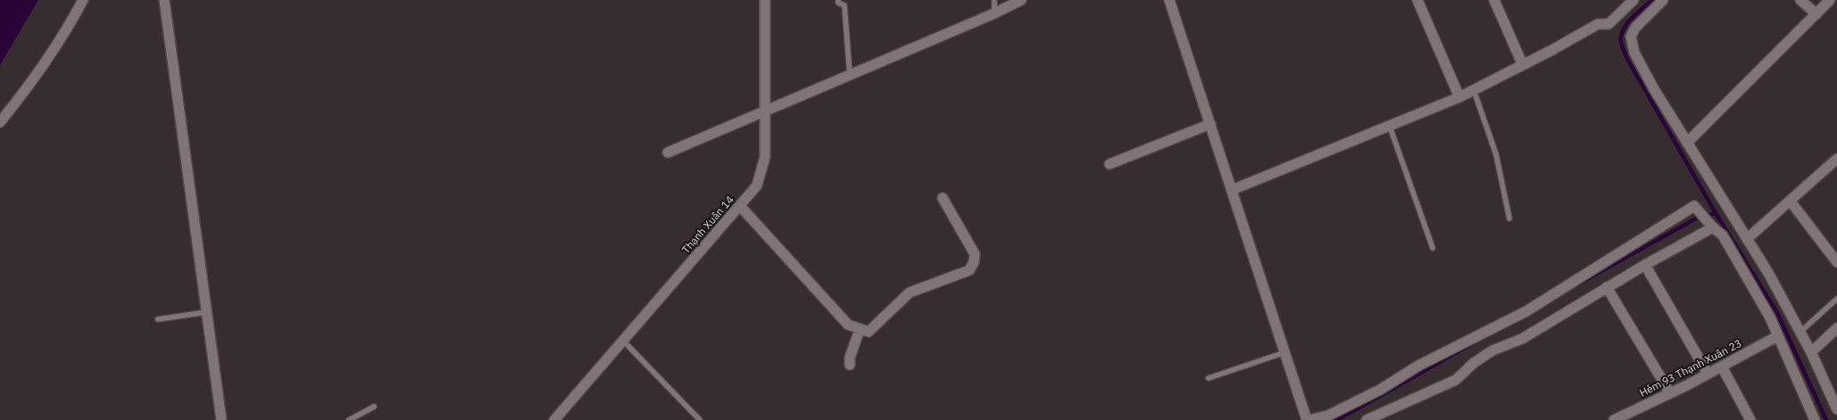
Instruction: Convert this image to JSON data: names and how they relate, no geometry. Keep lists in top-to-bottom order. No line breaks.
{"streets":{"street":["Thạnh Xuân 14","Hẻm 93 Thạnh Xuân 23"]}}
